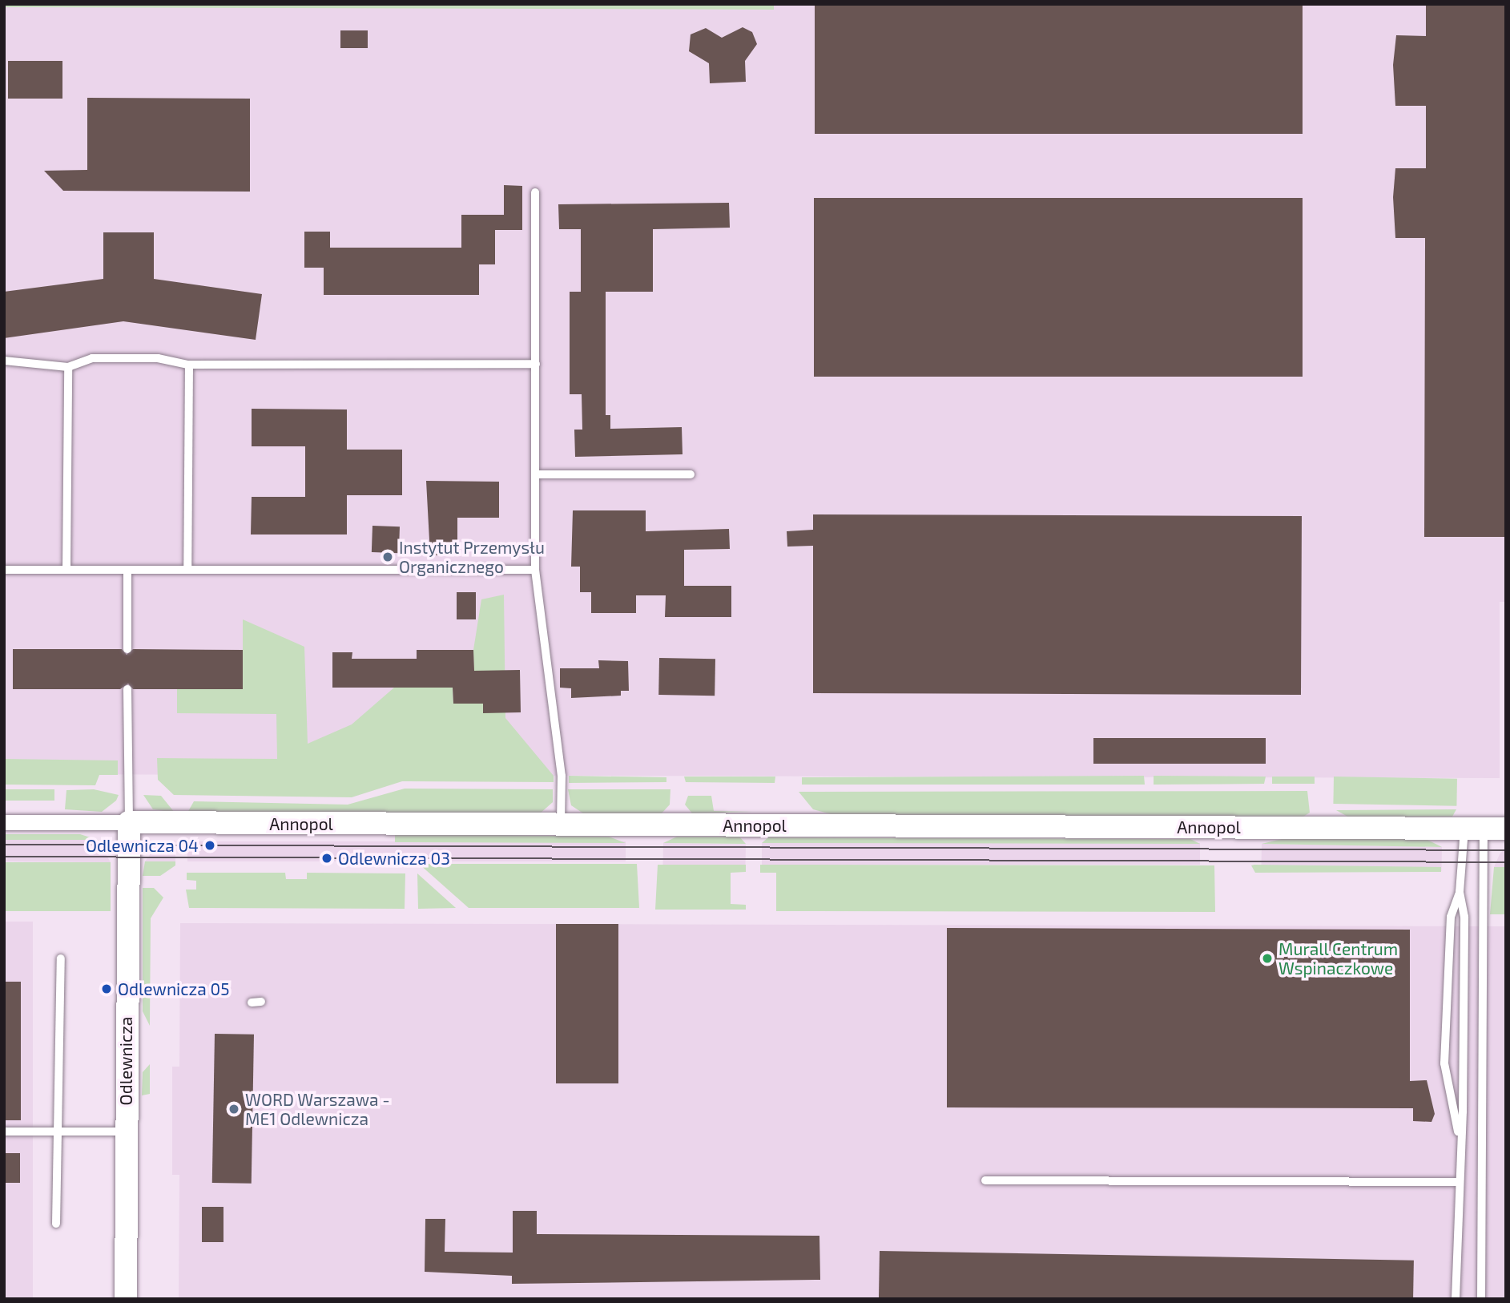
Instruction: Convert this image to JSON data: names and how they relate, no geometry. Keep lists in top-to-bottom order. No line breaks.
{"streets":{"street":["Annopol","Odlewnicza"]},"crossings":[["Annopol","Odlewnicza"]],"places":["Instytut Przemysłu Organicznego","Odlewnicza 04","Odlewnicza 03","Murall Centrum Wspinaczkowe","Odlewnicza 05","WORD Warszawa - ME1 Odlewnicza"]}
